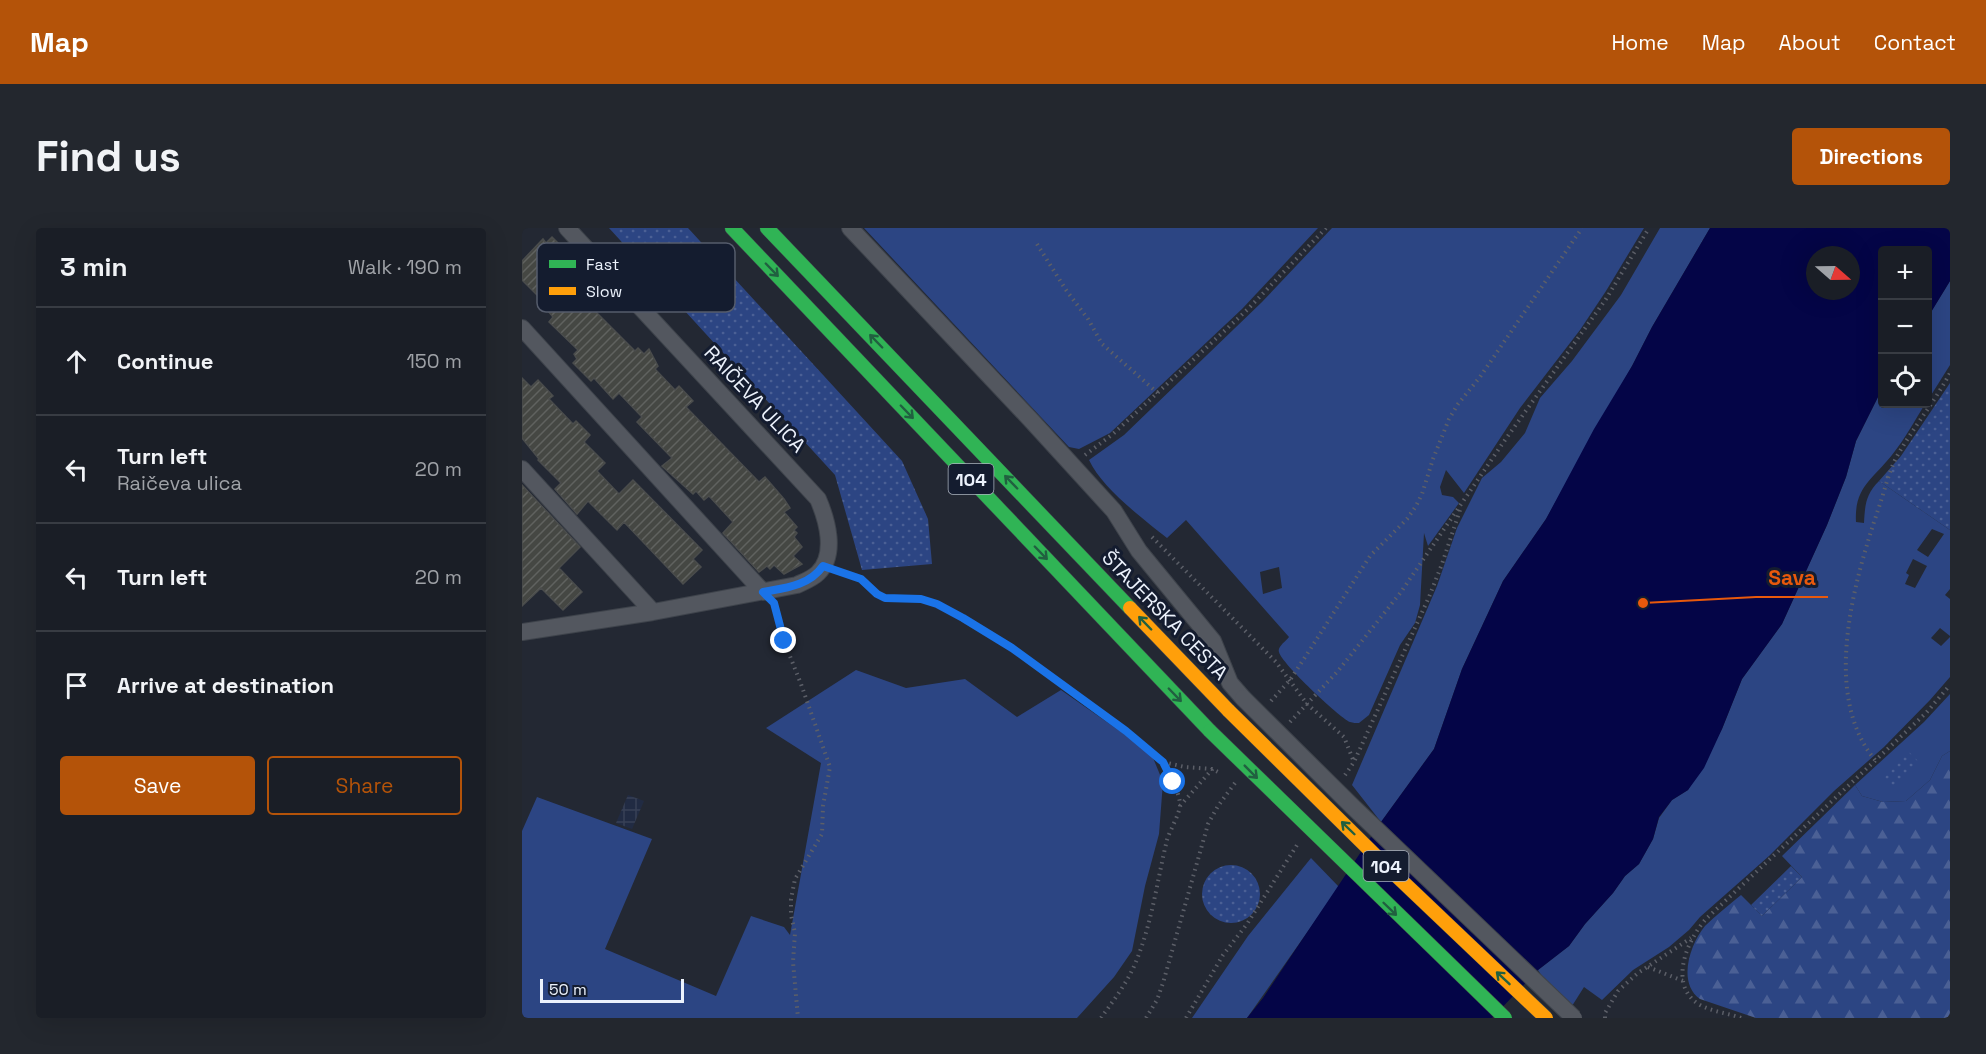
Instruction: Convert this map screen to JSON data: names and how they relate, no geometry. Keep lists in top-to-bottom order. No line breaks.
{"streets":{"main road":["104","ŠTAJERSKA CESTA"],"street":["RAIČEVA ULICA"]},"places":["Sava"],"legend":["Fast","Slow"],"scale_bar":"50 m","north":"right","page":{"header":"Map","nav":["Home","Map","About","Contact"],"buttons":["Directions",["Save","Share"]],"title":"Find us","heading":["3 min","Walk · 190 m"],"map_buttons":["+","−"],"list":[["Continue","150 m"],["Turn left","Raičeva ulica","20 m"],["Turn left","20 m"],"Arrive at destination"],"scale":"50 m"}}
